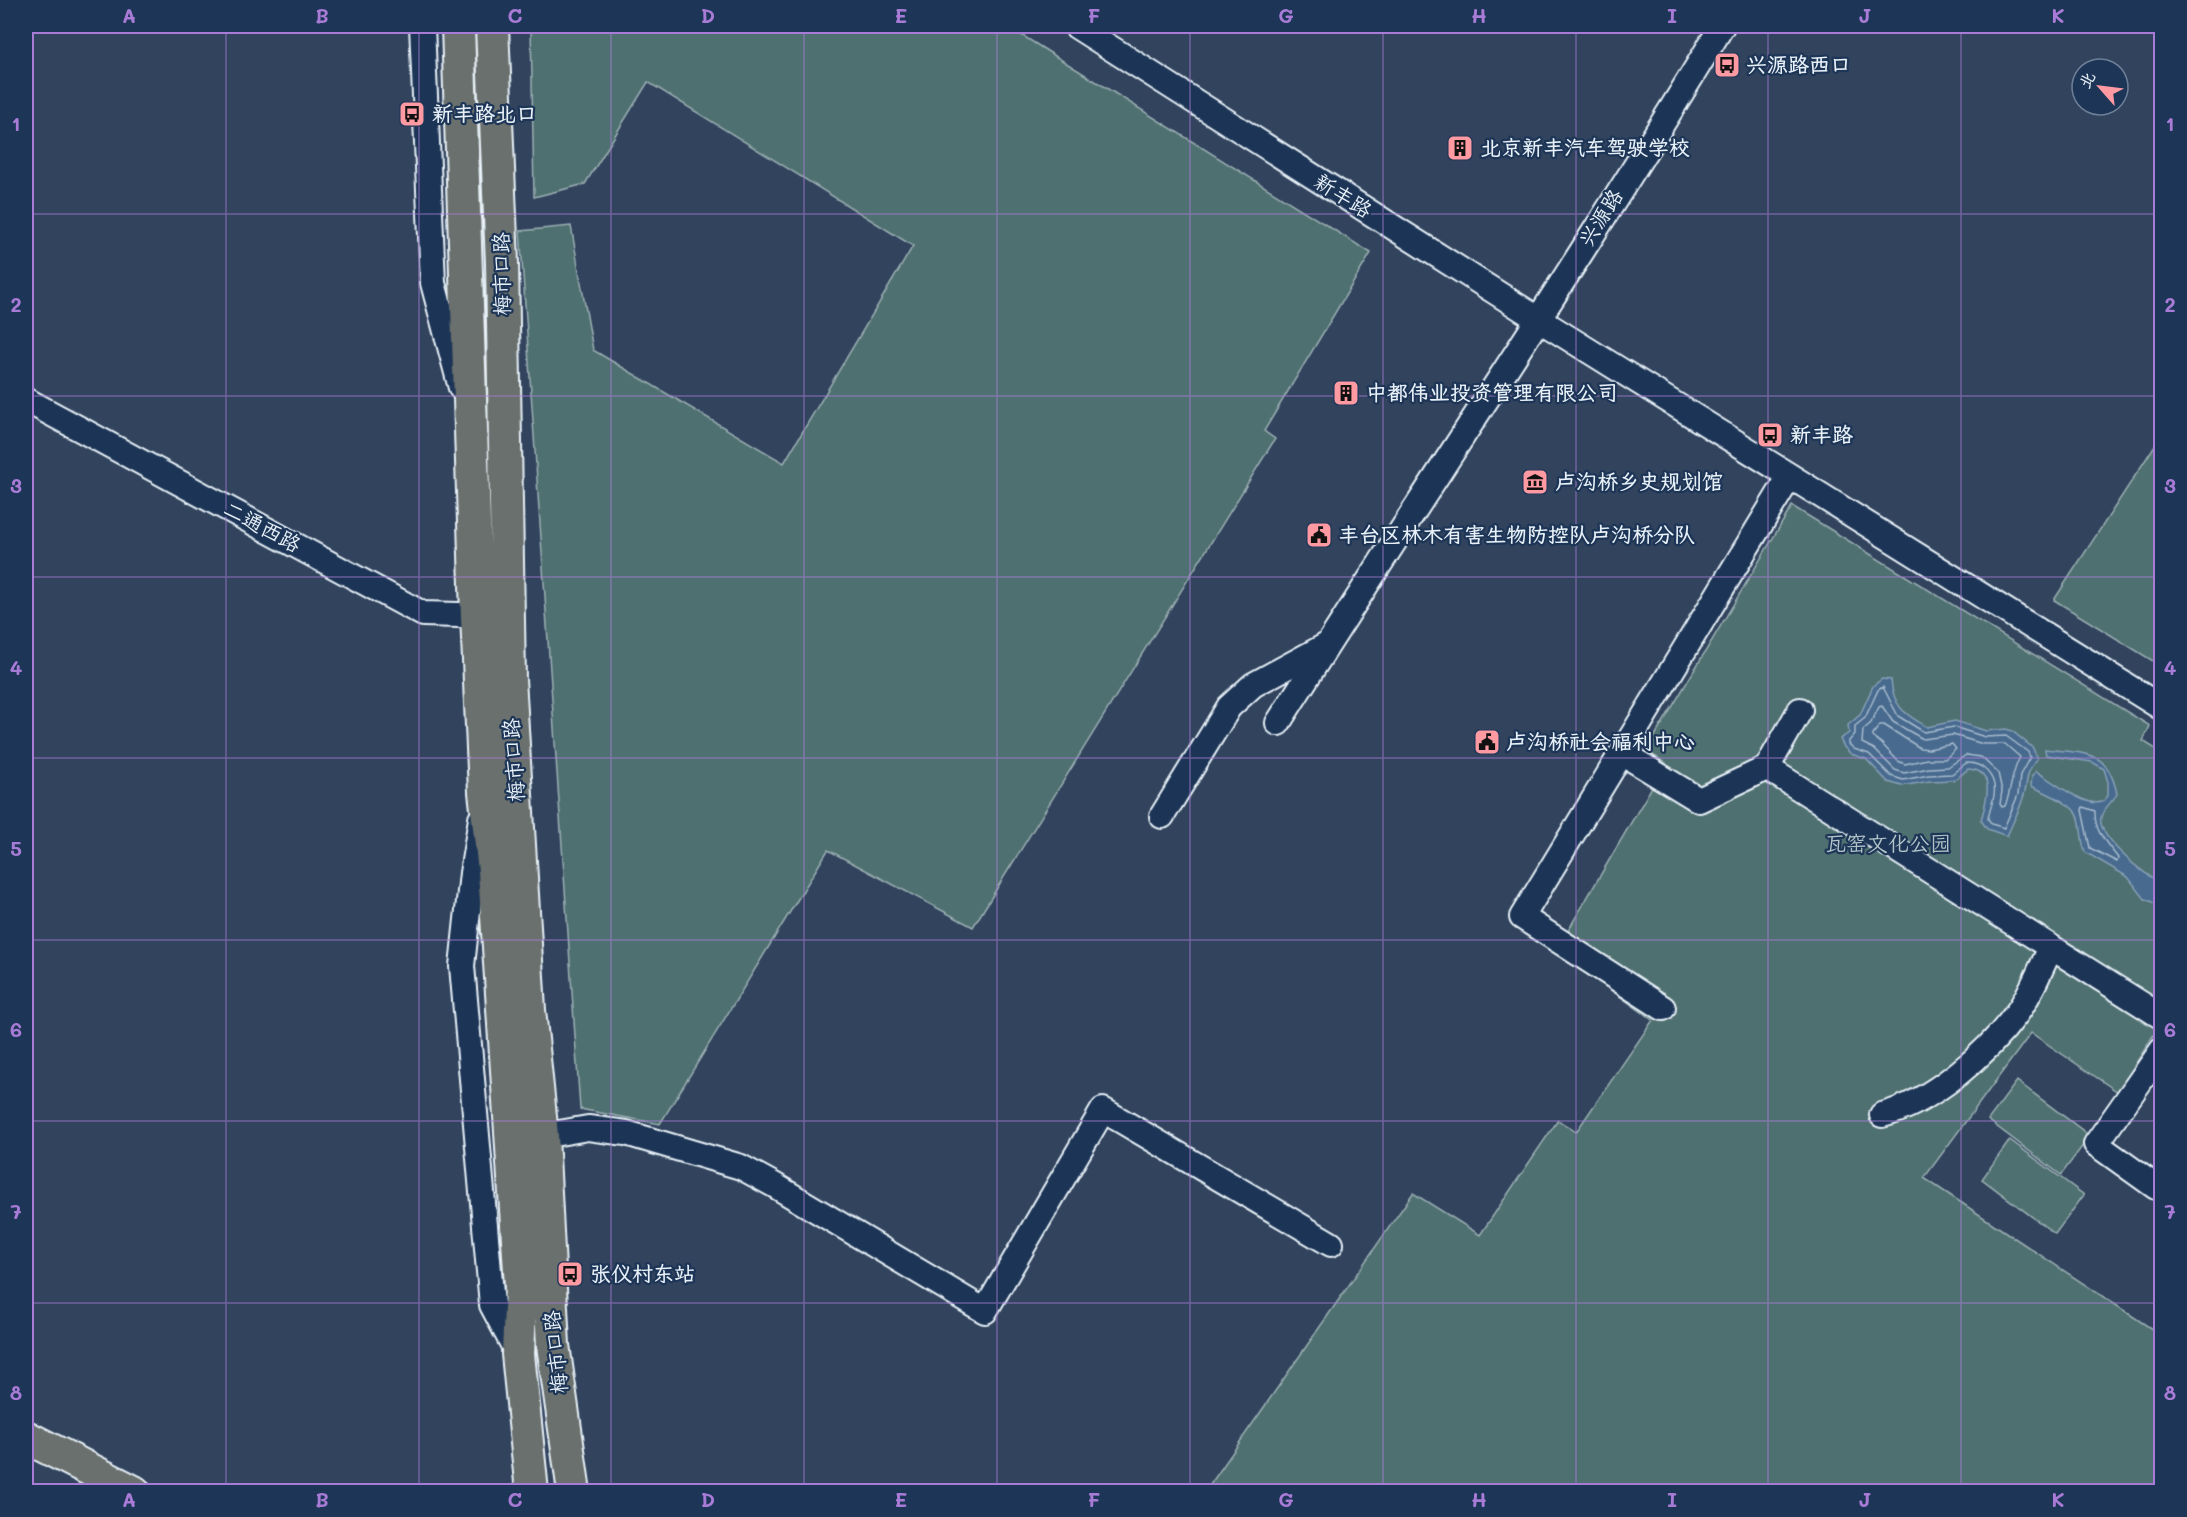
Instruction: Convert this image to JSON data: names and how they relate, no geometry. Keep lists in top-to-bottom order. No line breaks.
{"streets":{"main road":["梅市口路"],"street":["新丰路","兴源路","二通西路"]},"crossings":[["新丰路","兴源路"],["梅市口路","二通西路"]],"parks":["瓦窑文化公园"],"places":{"bus stop":["兴源路西口","新丰路北口","新丰路","张仪村东站"],"building":["北京新丰汽车驾驶学校","中都伟业投资管理有限公司"],"museum":["卢沟桥乡史规划馆"],"public building":["丰台区林木有害生物防控队卢沟桥分队","卢沟桥社会福利中心"]},"north":"top left","grid":{"columns":["A","B","C","D","E","F","G","H","I","J","K"],"rows":["1","2","3","4","5","6","7","8"]}}
